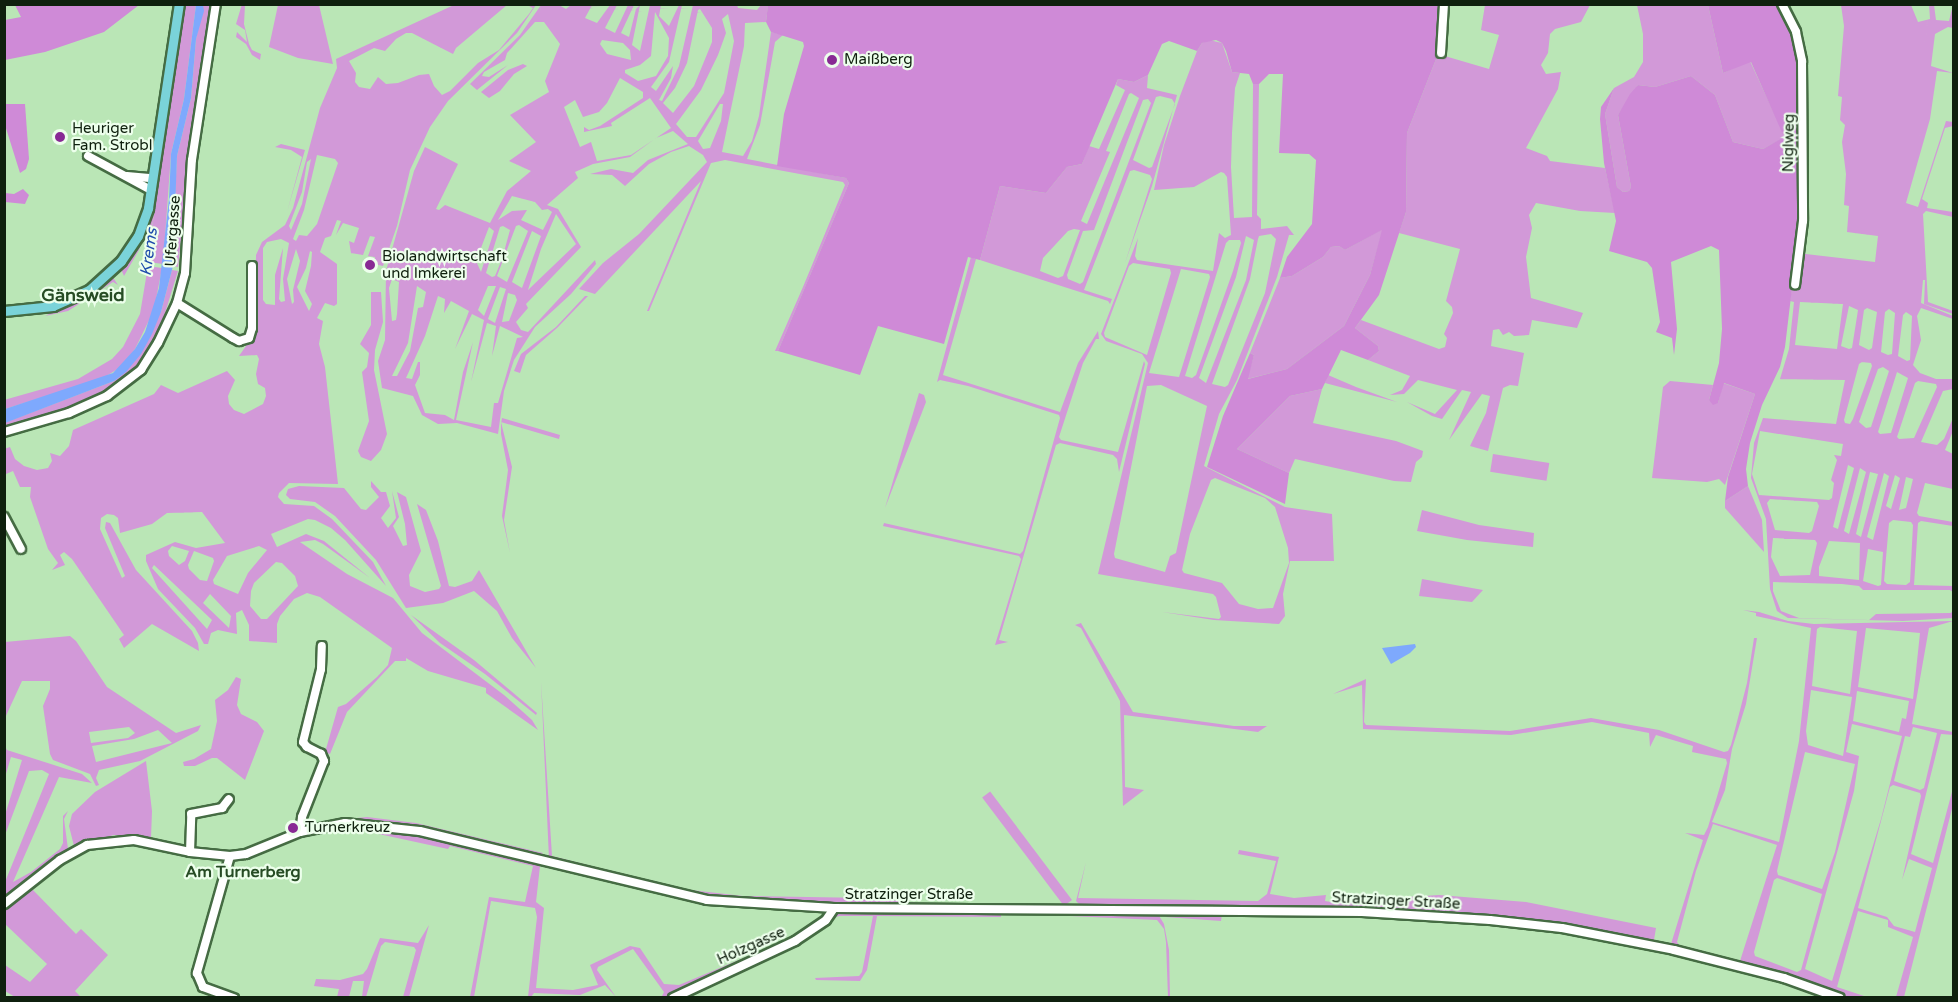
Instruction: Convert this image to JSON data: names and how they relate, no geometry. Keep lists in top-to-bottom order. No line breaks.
{"streets":{"street":["Niglweg","Ufergasse","Stratzinger Straße","Holzgasse"]},"crossings":[["Stratzinger Straße","Holzgasse"]],"districts":["Gänsweid","Am Turnerberg"],"water":["Krems"],"places":["Maißberg","Heuriger Fam. Strobl","Biolandwirtschaft und Imkerei","Turnerkreuz"]}
